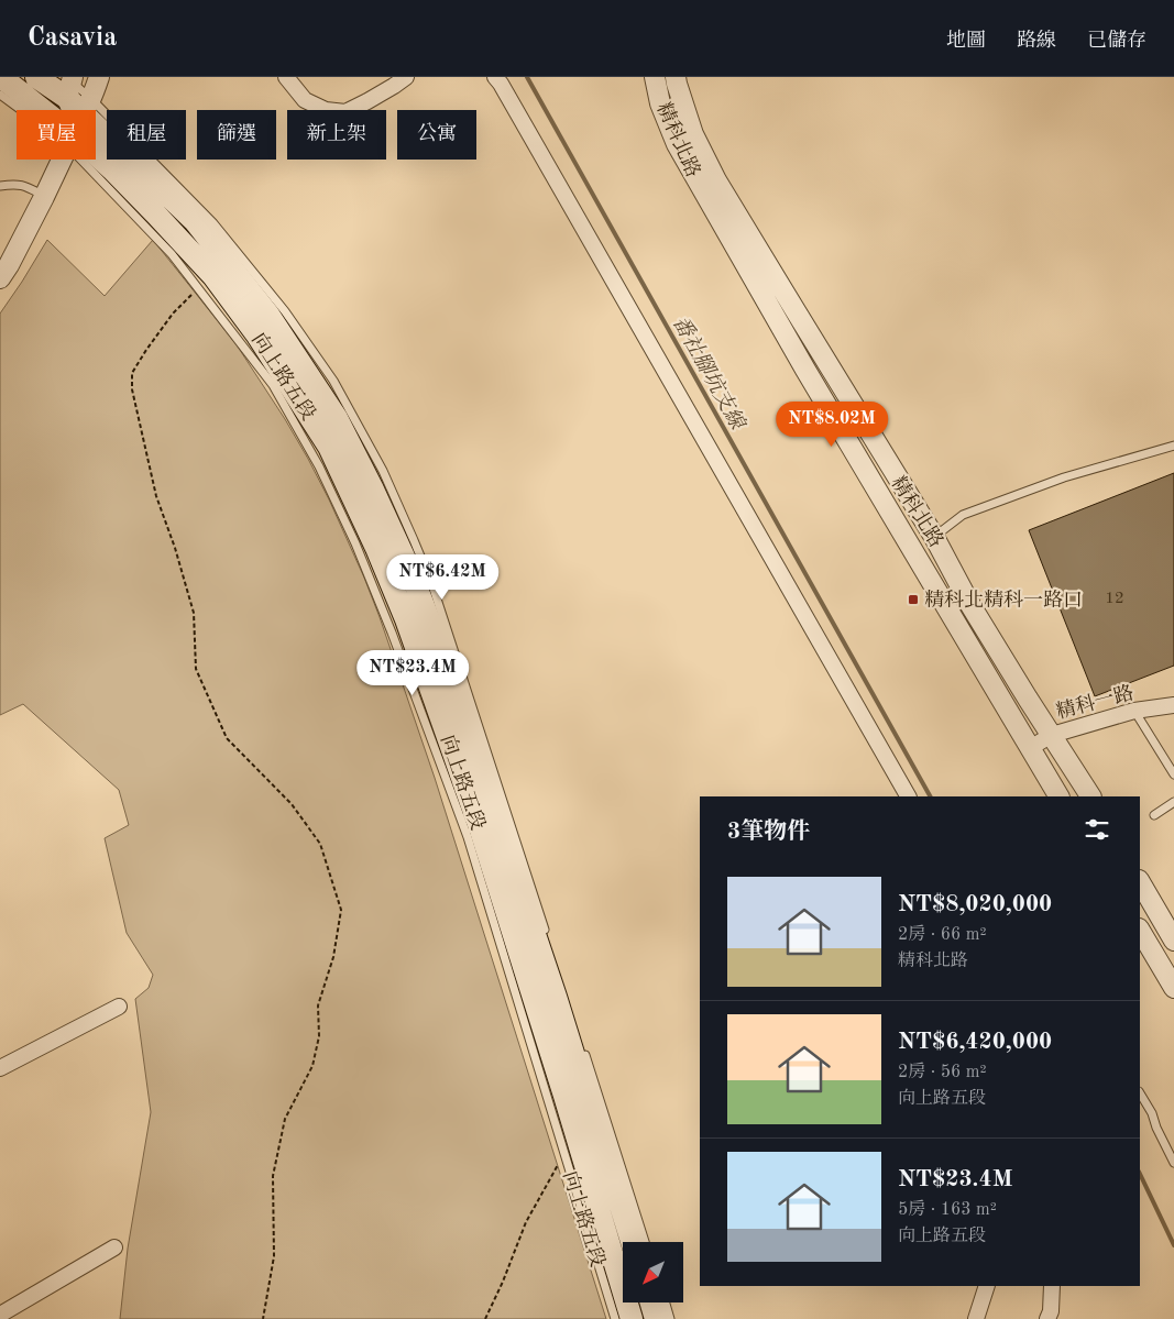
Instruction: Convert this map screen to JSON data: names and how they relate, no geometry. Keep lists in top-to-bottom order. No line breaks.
{"streets":{"main road":["向上路五段"],"street":["精科北路","精科一路"]},"crossings":[["精科北路","精科一路"]],"water":["番社腳坑支線"],"places":{"transit":["精科北精科一路口"]},"house_numbers":["12"],"north":"bottom left","page":{"header":"Casavia","nav":["地圖","路線","已儲存"],"chip":["買屋","租屋","篩選","新上架","公寓"],"price":["NT$8.02M","NT$6.42M","NT$23.4M"],"heading":"3筆物件","list":[{"name":"NT$8,020,000","note":"2房 · 66 m² · 精科北路"},{"name":"NT$6,420,000","note":"2房 · 56 m² · 向上路五段"},{"name":"NT$23.4M","note":"5房 · 163 m² · 向上路五段"}]}}
